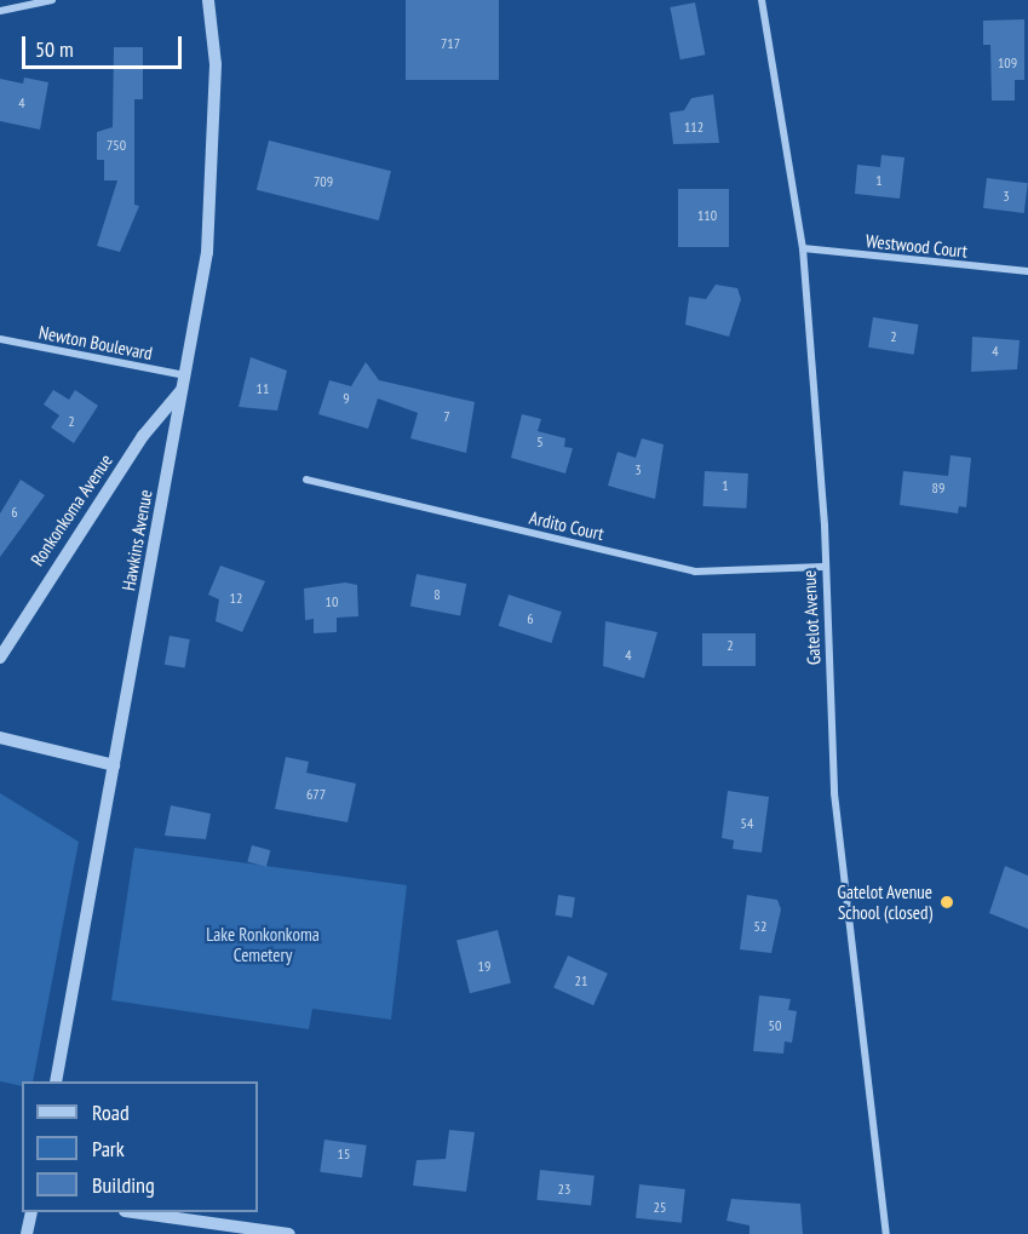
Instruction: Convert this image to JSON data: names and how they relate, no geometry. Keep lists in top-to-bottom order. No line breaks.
{"streets":{"street":["Westwood Court","Newton Boulevard","Ronkonkoma Avenue","Ardito Court","Hawkins Avenue","Gatelot Avenue"]},"crossings":[["Westwood Court","Gatelot Avenue"],["Newton Boulevard","Hawkins Avenue"],["Ronkonkoma Avenue","Hawkins Avenue"],["Ardito Court","Gatelot Avenue"]],"parks":["Lake Ronkonkoma Cemetery"],"places":["Gatelot Avenue School (closed)"],"house_numbers":["717","109","4","112","750","1","709","3","110","2","4","11","9","7","2","5","3","1","89","6","8","12","10","6","2","4","677","54","52","19","21","50","15","23","25"],"legend":["Road","Park","Building"],"scale_bar":"50 m"}
